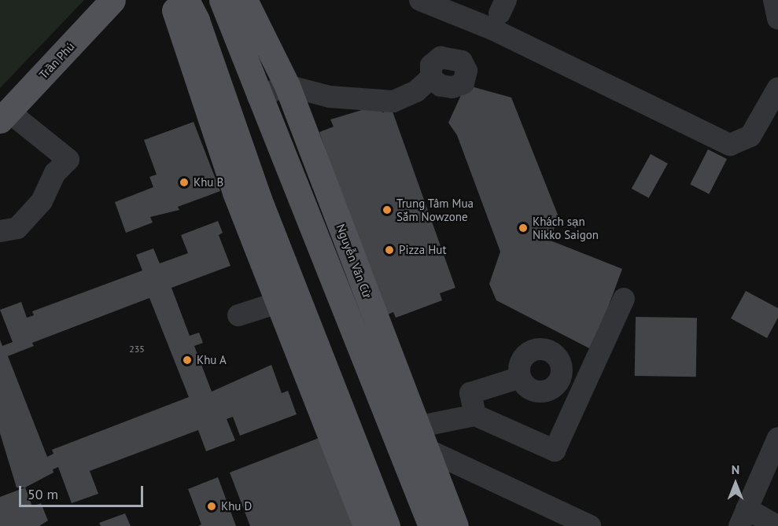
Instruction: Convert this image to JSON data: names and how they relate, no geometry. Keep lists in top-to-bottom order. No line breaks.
{"streets":{"main road":["Trần Phú","Nguyễn Văn Cừ"]},"places":["Khu B","Trung Tâm Mua Sắm Nowzone","Khách sạn Nikko Saigon","Pizza Hut","Khu A","Khu D"],"house_numbers":["235"],"scale_bar":"50 m","north":"top"}
